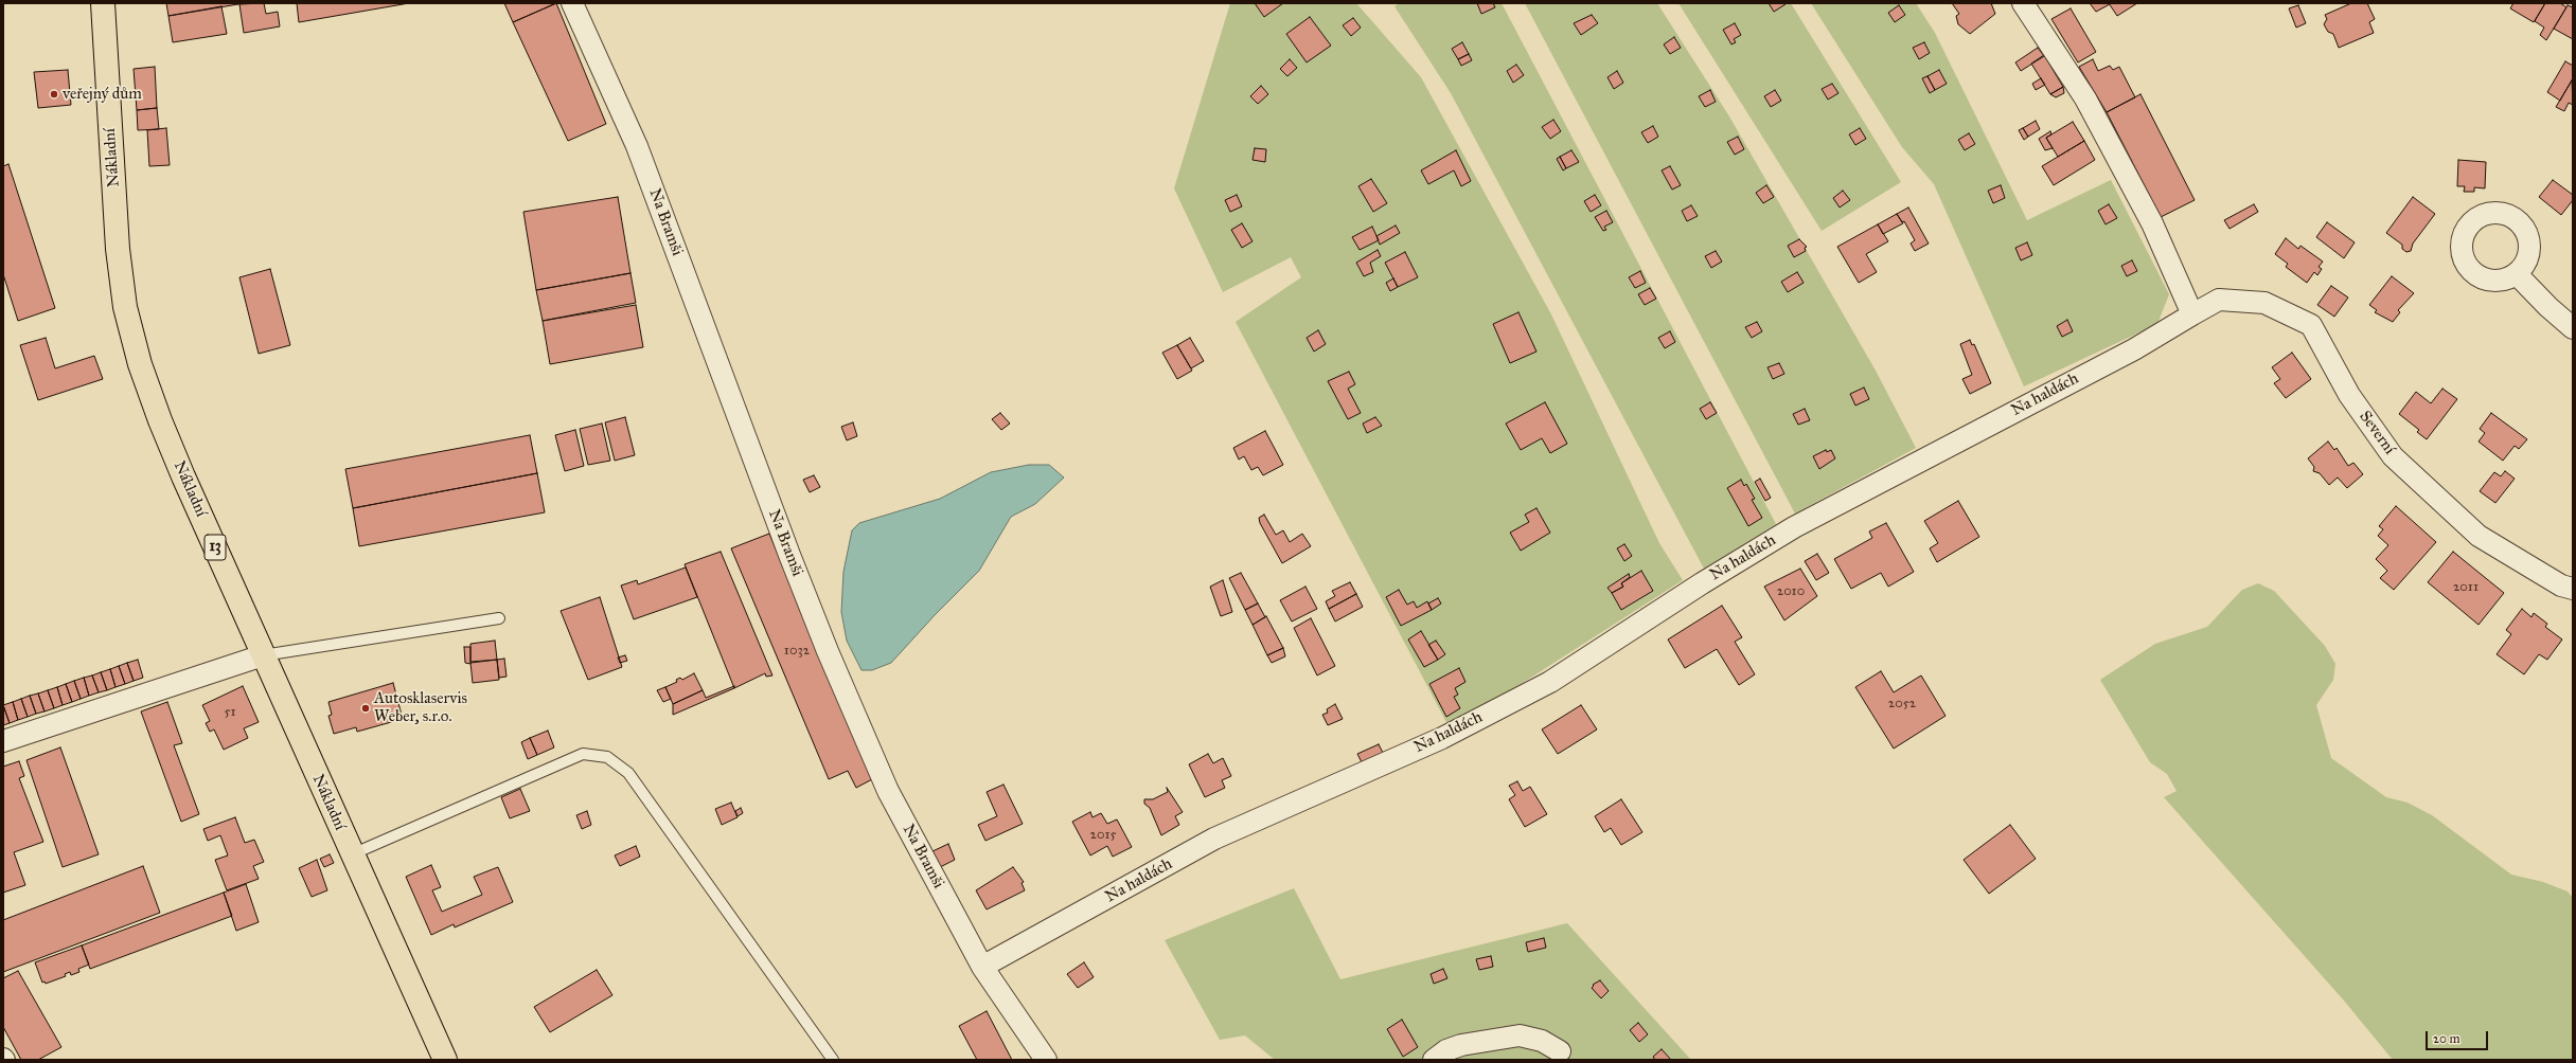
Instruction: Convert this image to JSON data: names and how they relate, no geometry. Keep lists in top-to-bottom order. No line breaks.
{"streets":{"main road":["Nákladní","13"],"street":["Na Bramši","Na haldách","Severní"]},"crossings":[["Na Bramši","Na haldách"],["Na haldách","Severní"]],"places":["veřejný dům","Autosklaservis Weber, s.r.o."],"house_numbers":["2011","2010","1032","2052","51","2015"],"scale_bar":"20 m"}
